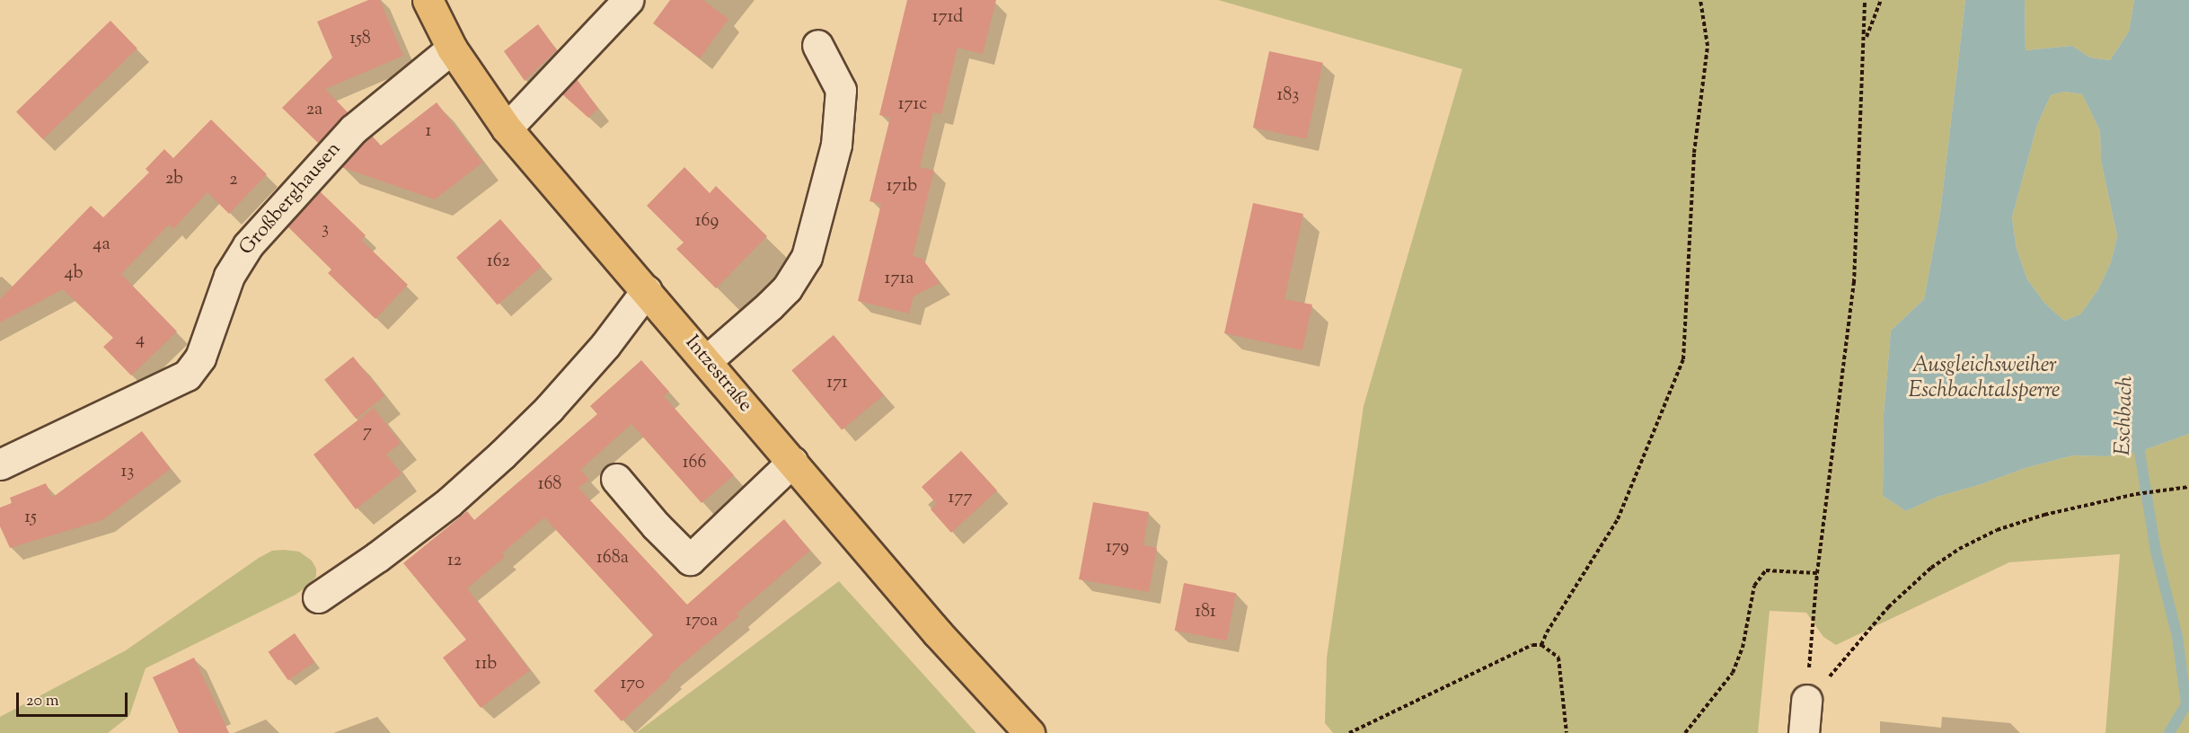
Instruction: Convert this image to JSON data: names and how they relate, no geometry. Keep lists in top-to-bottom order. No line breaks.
{"streets":{"main road":["Intzestraße"],"street":["Großberghausen"]},"crossings":[["Großberghausen","Intzestraße"]],"water":["Ausgleichsweiher Eschbachtalsperre","Eschbach"],"house_numbers":["171d","158","183","171c","2a","1","2b","2","171b","169","3","4a","162","4b","171a","4","171","7","166","13","168","177","15","179","168a","12","181","170a","11b","170"],"scale_bar":"20 m"}
